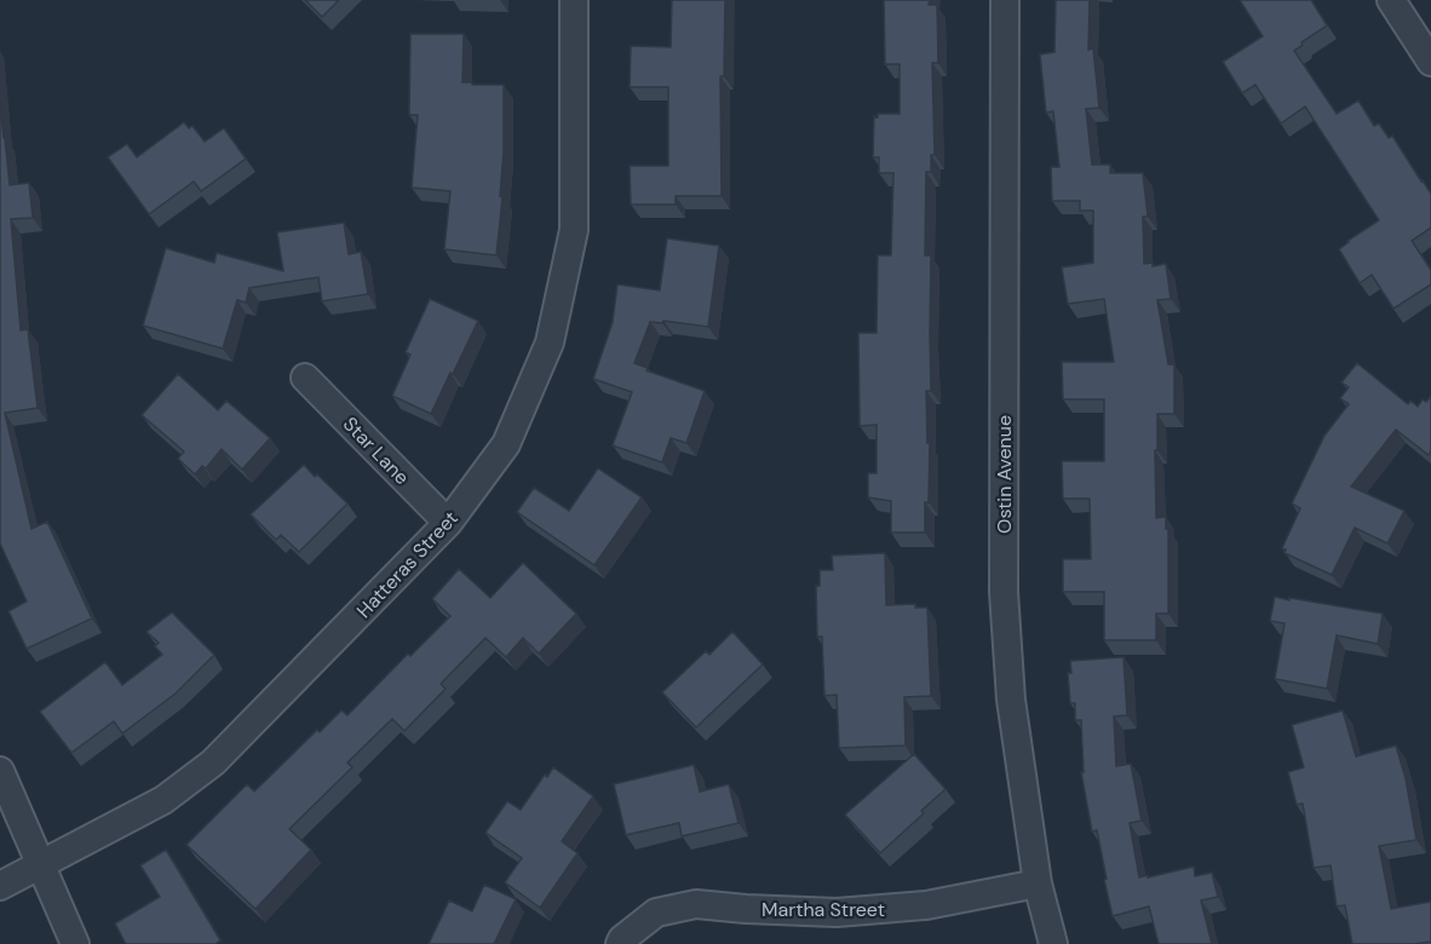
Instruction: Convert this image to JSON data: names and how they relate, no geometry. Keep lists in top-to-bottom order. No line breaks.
{"streets":{"street":["Star Lane","Ostin Avenue","Hatteras Street","Martha Street"]},"crossings":[["Star Lane","Hatteras Street"],["Ostin Avenue","Martha Street"]]}
